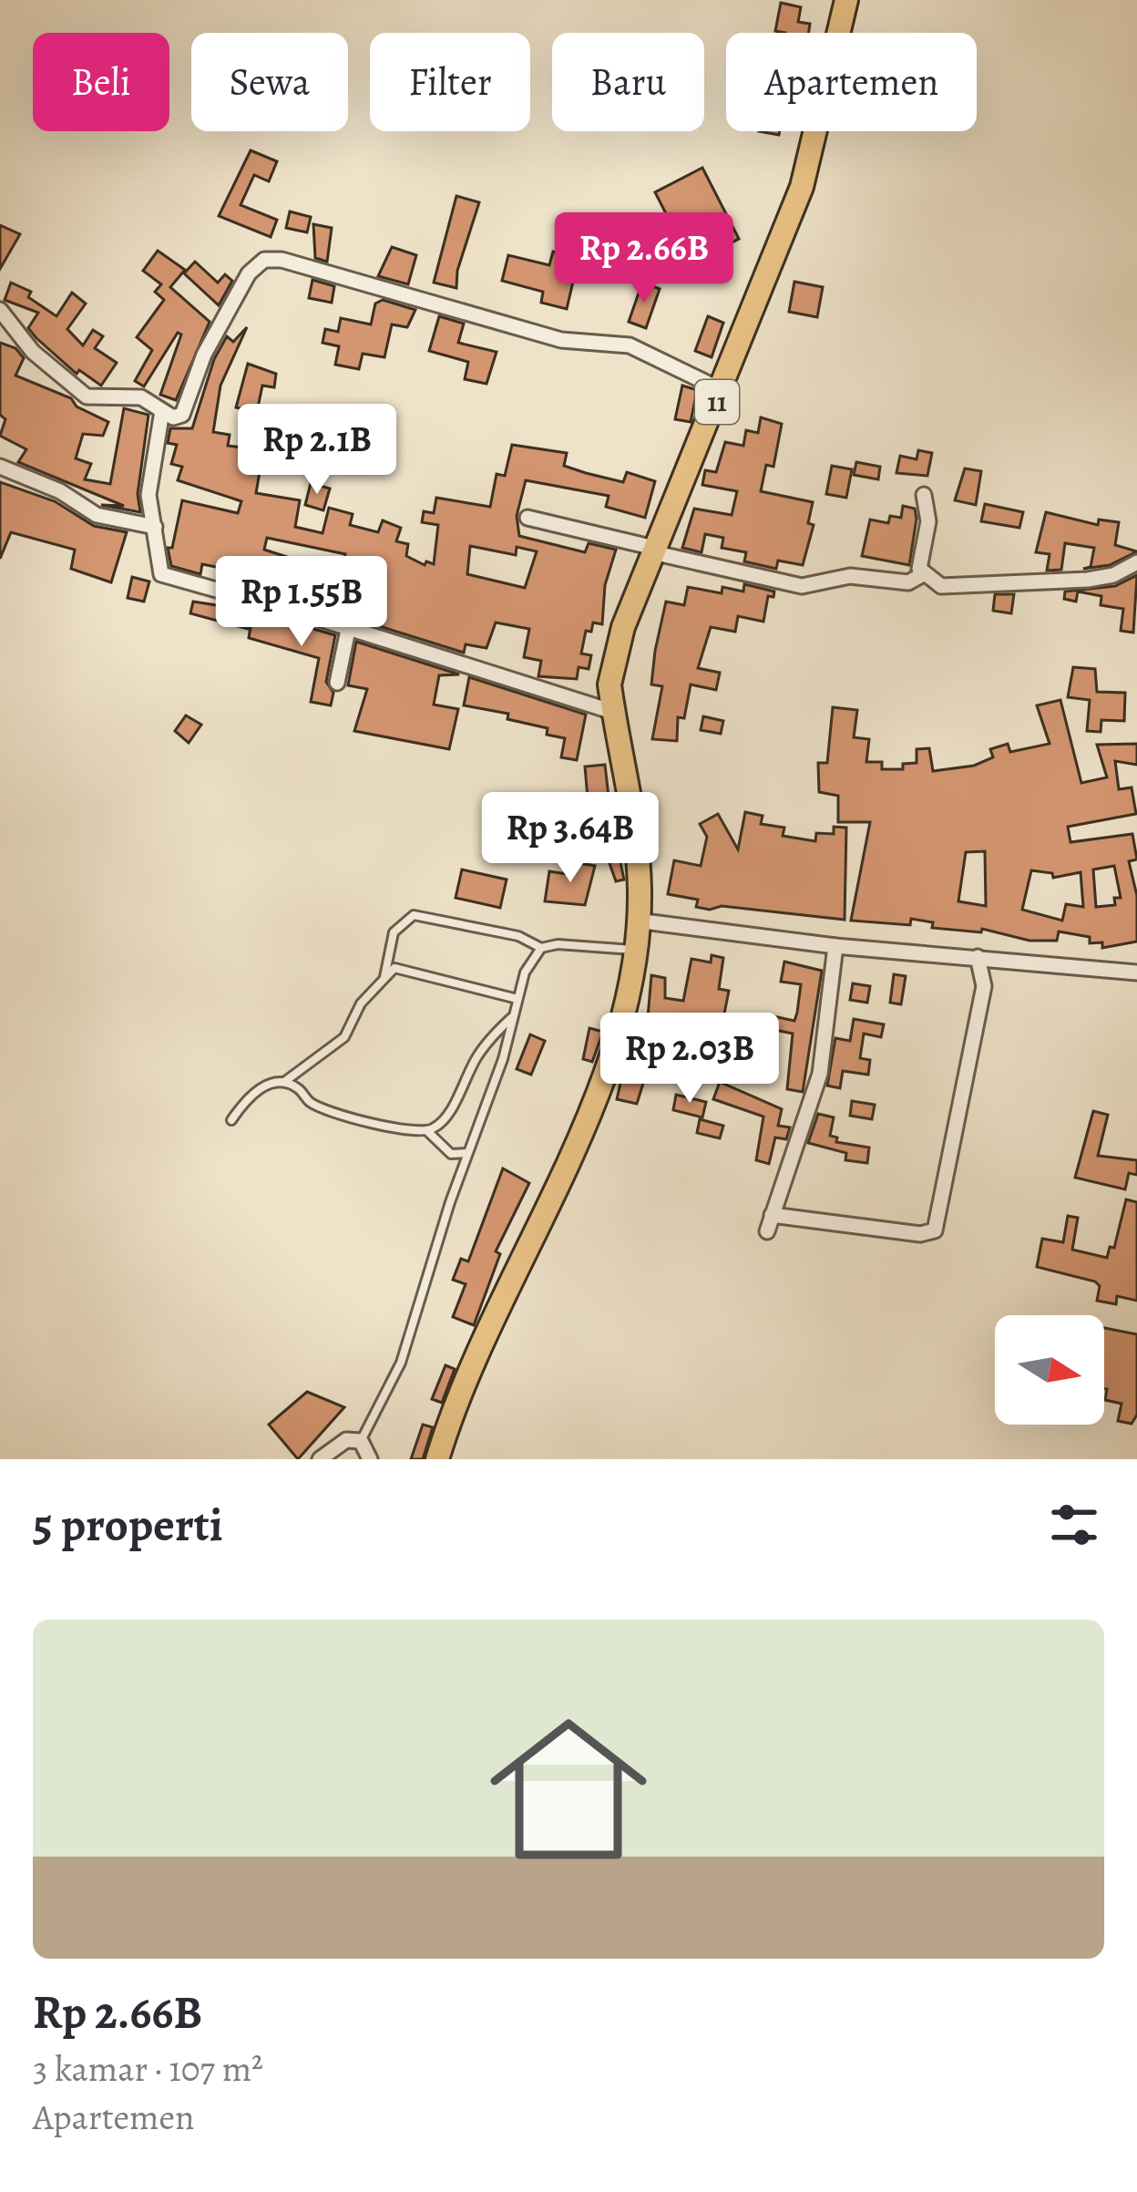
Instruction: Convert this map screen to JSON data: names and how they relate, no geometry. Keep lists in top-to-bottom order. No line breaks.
{"streets":{"highway":["11"]},"north":"right","page":{"chip":["Beli","Sewa","Filter","Baru","Apartemen"],"price":["Rp 2.66B","Rp 2.1B","Rp 1.55B","Rp 3.64B","Rp 2.03B"],"heading":"5 properti","list":[{"name":"Rp 2.66B","note":"3 kamar · 107 m² · Apartemen"}]}}
